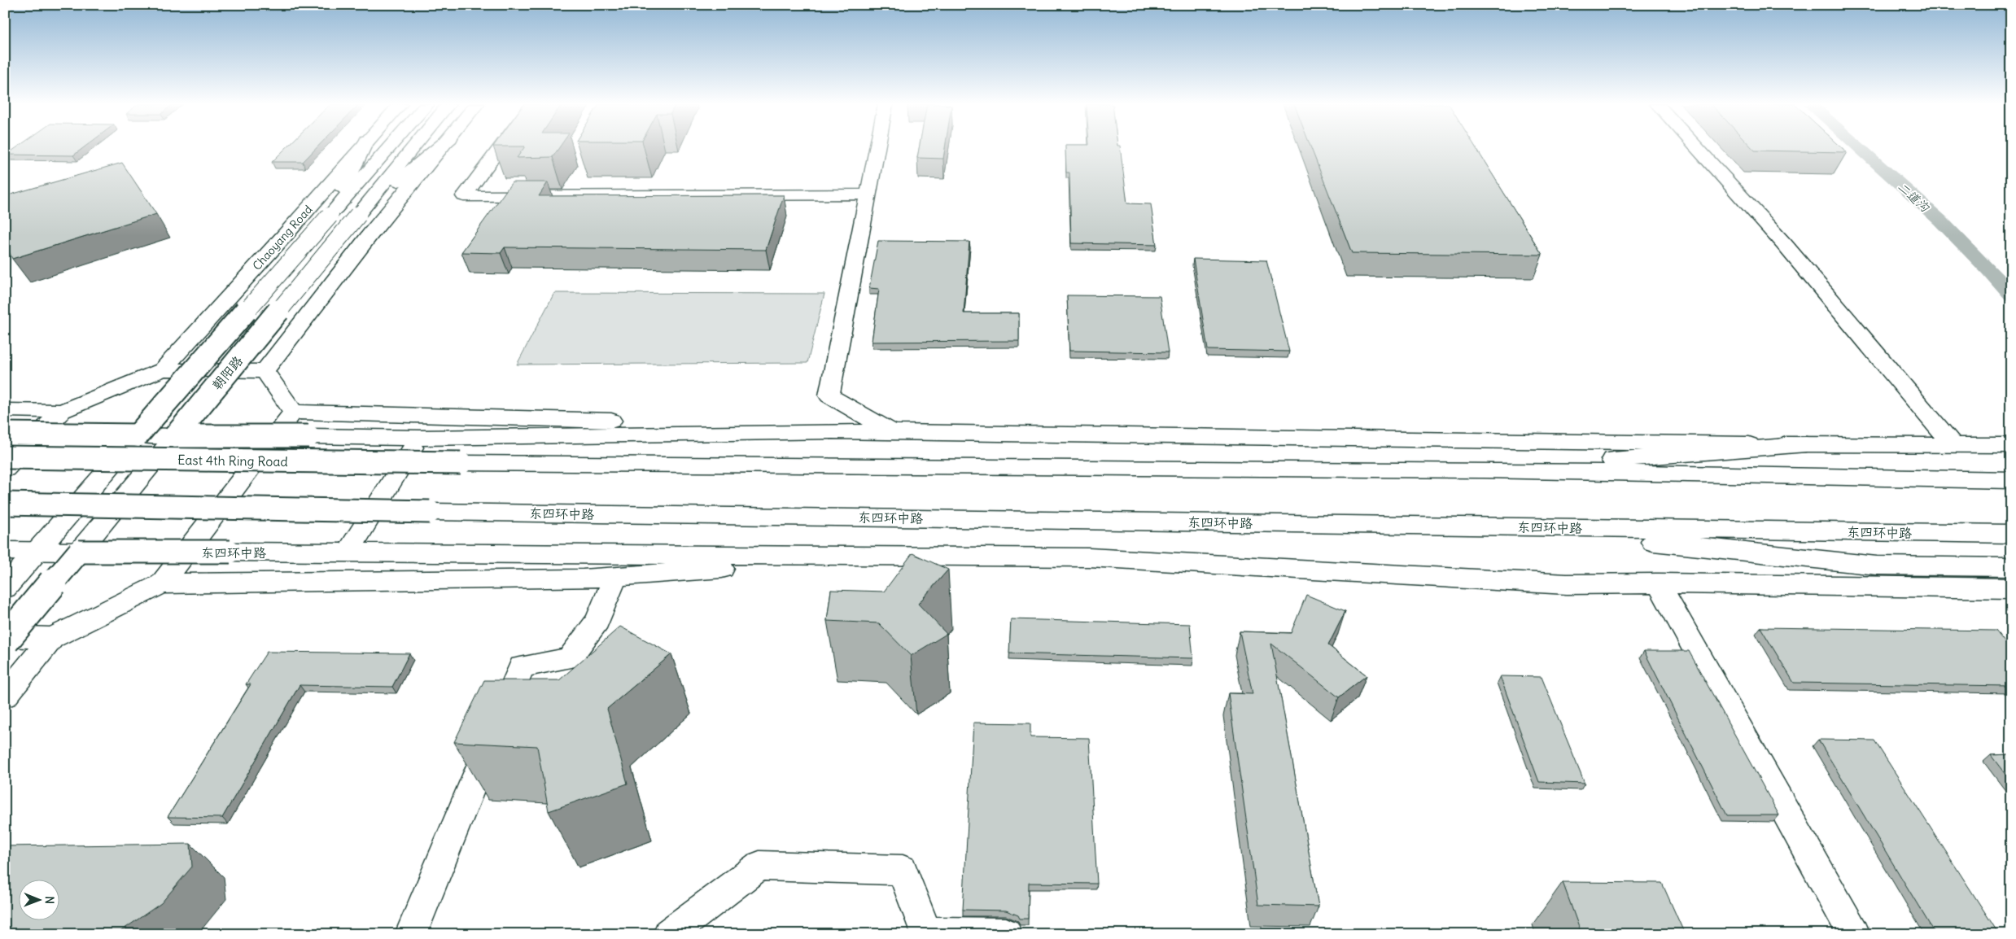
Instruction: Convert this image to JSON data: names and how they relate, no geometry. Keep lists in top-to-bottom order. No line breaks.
{"streets":{"main road":["Chaoyang Road","朝阳路","East 4th Ring Road","东四环中路"]},"crossings":[["朝阳路","东四环中路"]],"water":["二道沟"],"north":"right"}
